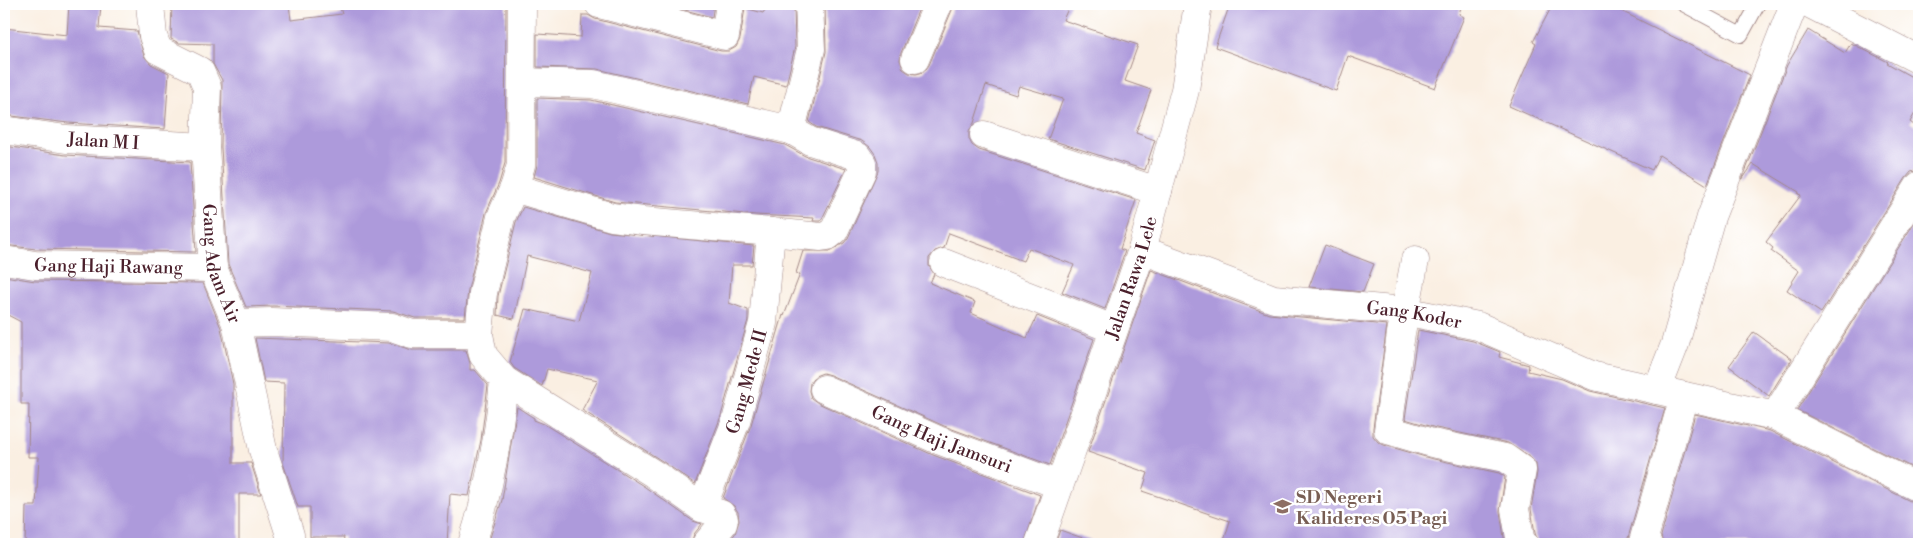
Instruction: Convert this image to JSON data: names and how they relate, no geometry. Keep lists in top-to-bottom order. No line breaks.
{"streets":{"street":["Jalan M I","Gang Adam Air","Gang Haji Rawang","Jalan Rawa Lele","Gang Koder","Gang Mede II","Gang Haji Jamsuri"]},"crossings":[["Jalan M I","Gang Adam Air"],["Gang Adam Air","Gang Haji Rawang"],["Jalan Rawa Lele","Gang Koder"],["Jalan Rawa Lele","Gang Haji Jamsuri"]],"places":{"school or university":["SD Negeri Kalideres 05 Pagi"]}}
